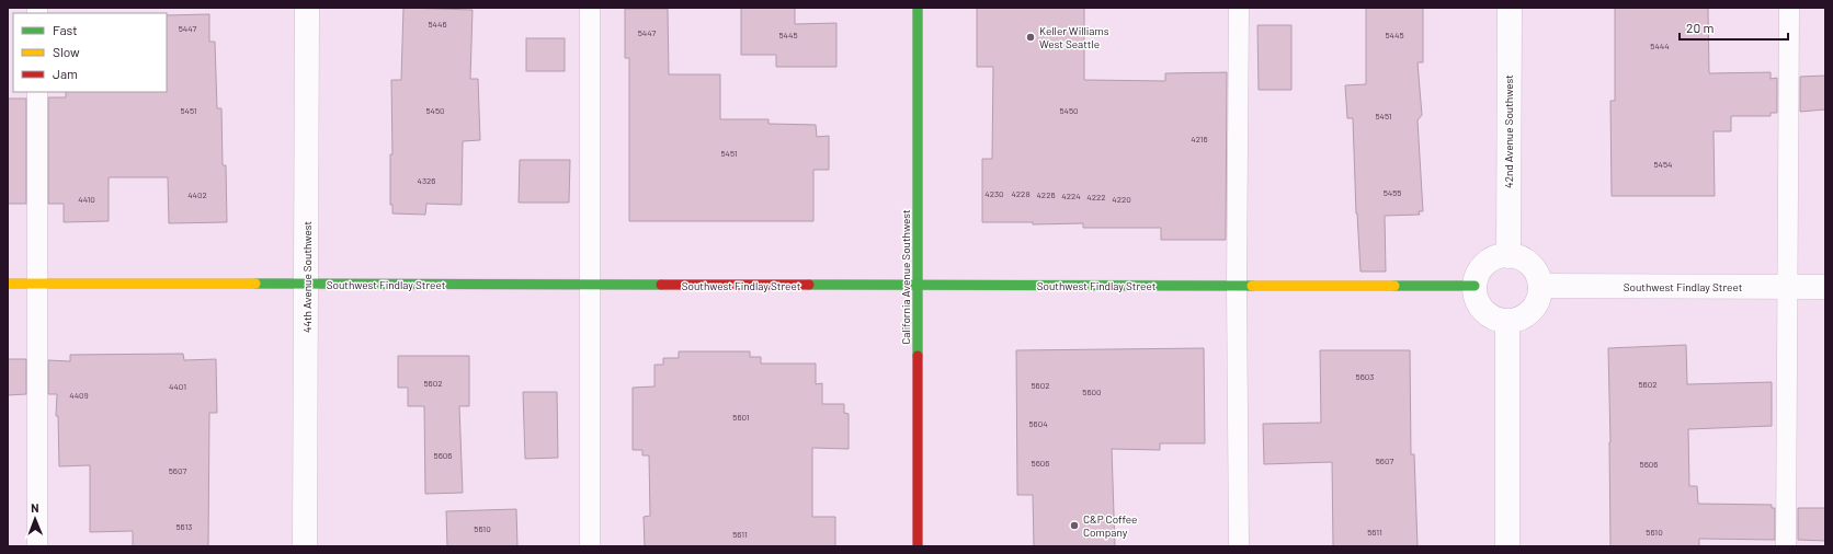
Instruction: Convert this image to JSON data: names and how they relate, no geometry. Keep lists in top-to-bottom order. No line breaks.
{"streets":{"street":["42nd Avenue Southwest","44th Avenue Southwest","California Avenue Southwest","Southwest Findlay Street"]},"crossings":[["42nd Avenue Southwest","Southwest Findlay Street"],["44th Avenue Southwest","Southwest Findlay Street"],["California Avenue Southwest","Southwest Findlay Street"]],"places":["Keller Williams West Seattle","C&P Coffee Company"],"house_numbers":["5446","5447","5447","5445","5445","5444","5451","5450","5450","5451","4216","5451","5454","4326","5455","4230","4228","4402","4226","4224","4222","4410","4220","5603","5602","5602","5602","4401","5600","4409","5601","5604","5606","5607","5606","5606","5607","5613","5610","5611","5610","5611"],"legend":["Fast","Slow","Jam"],"scale_bar":"20 m","north":"top"}
